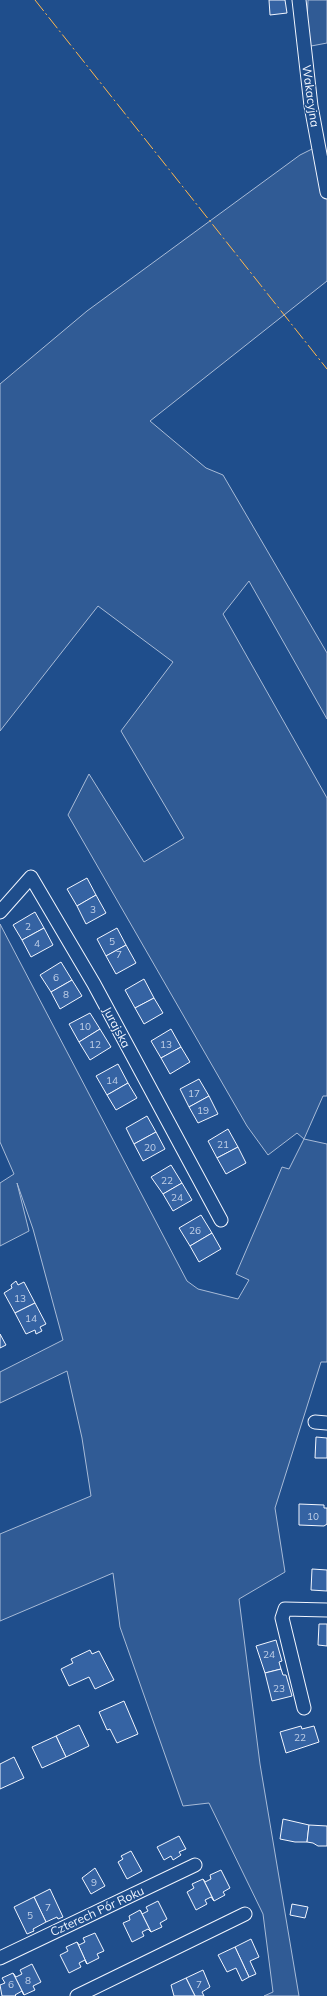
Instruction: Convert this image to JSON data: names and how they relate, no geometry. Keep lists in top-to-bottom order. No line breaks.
{"streets":{"street":["Wakacyjna","Jurajska","Czterech Pór Roku"]},"house_numbers":["3","2","5","4","7","6","8","10","12","13","14","17","19","21","20","22","24","26","13","14","10","24","23","22","9","7","5","8","6","7"]}
